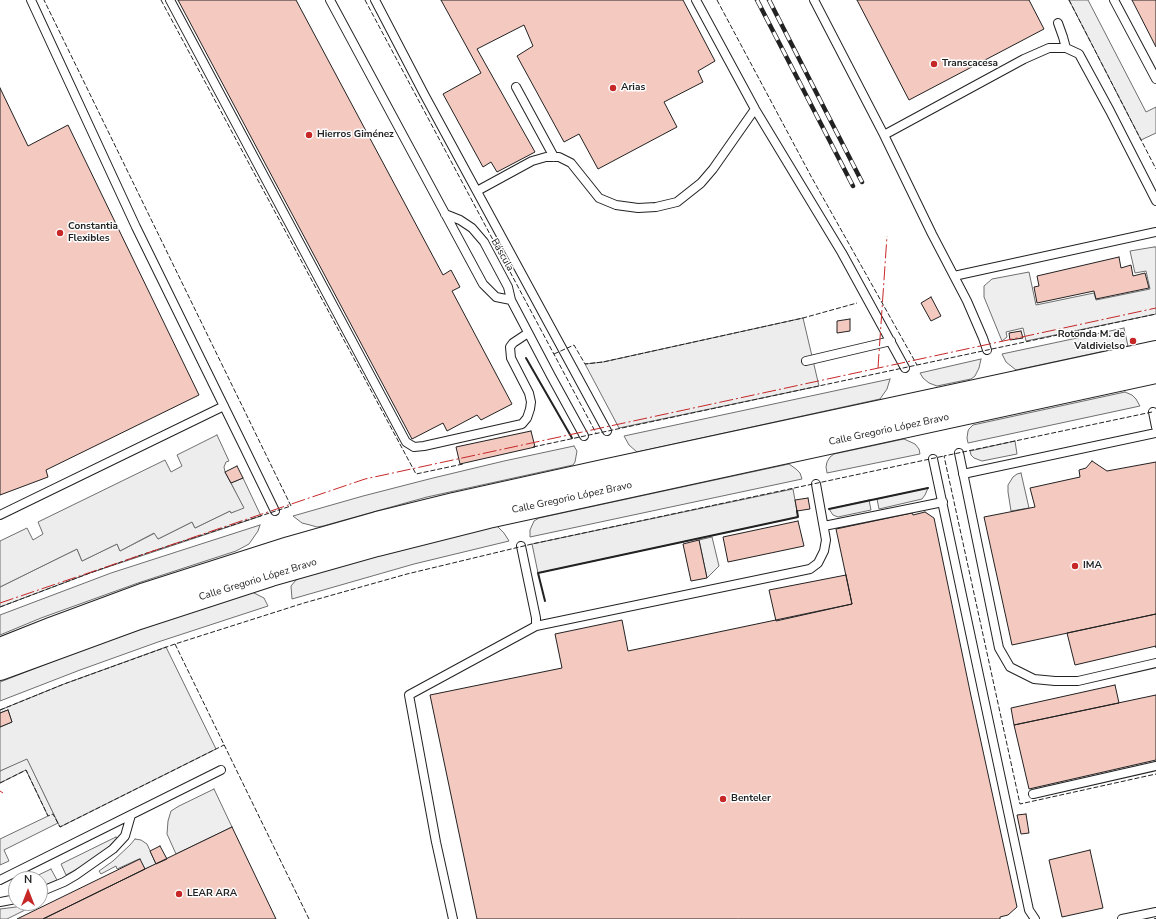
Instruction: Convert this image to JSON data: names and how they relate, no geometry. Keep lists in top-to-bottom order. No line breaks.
{"streets":{"main road":["Calle Gregorio López Bravo"],"lane":["Báscula"]},"places":["Transcacesa","Arias","Hierros Giménez","Constantia Flexibles","Rotonda M. de Valdivielso","IMA","Benteler","LEAR ARA"],"north":"top"}
